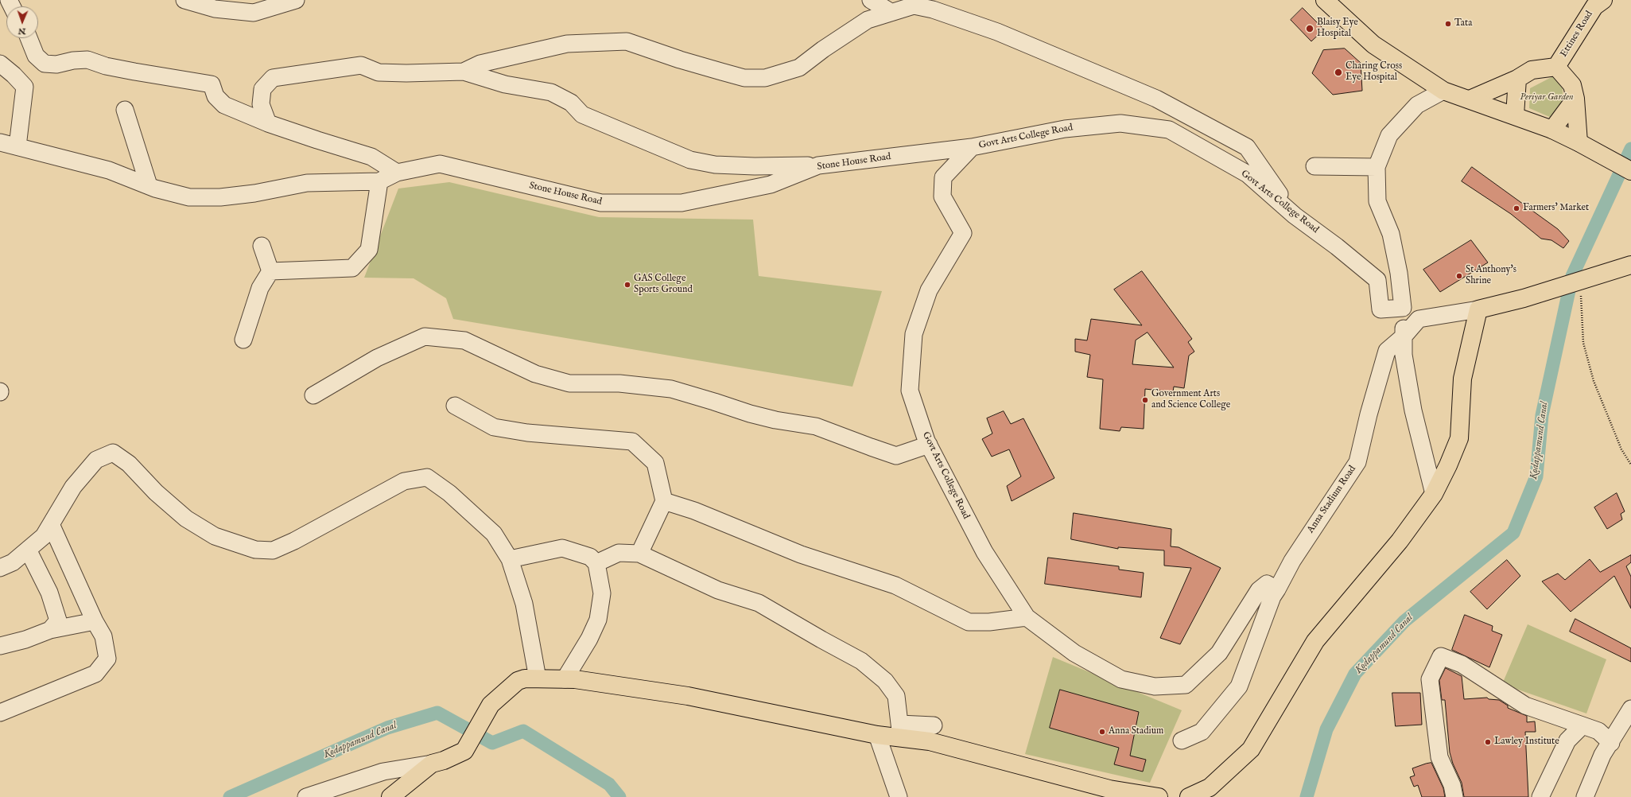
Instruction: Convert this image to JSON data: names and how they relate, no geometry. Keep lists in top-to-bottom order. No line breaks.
{"streets":{"main road":["Ettines Road"],"street":["Govt Arts College Road","Stone House Road","Anna Stadium Road"]},"crossings":[["Govt Arts College Road","Stone House Road"],["Govt Arts College Road","Anna Stadium Road"]],"water":["Kodappamund Canal"],"parks":["Periyar Garden"],"places":["Tata","Blaisy Eye Hospital","Charing Cross Eye Hospital","Farmers' Market","St Anthony's Shrine","GAS College Sports Ground","Government Arts and Science College","Anna Stadium","Lawley Institute"],"north":"bottom"}
